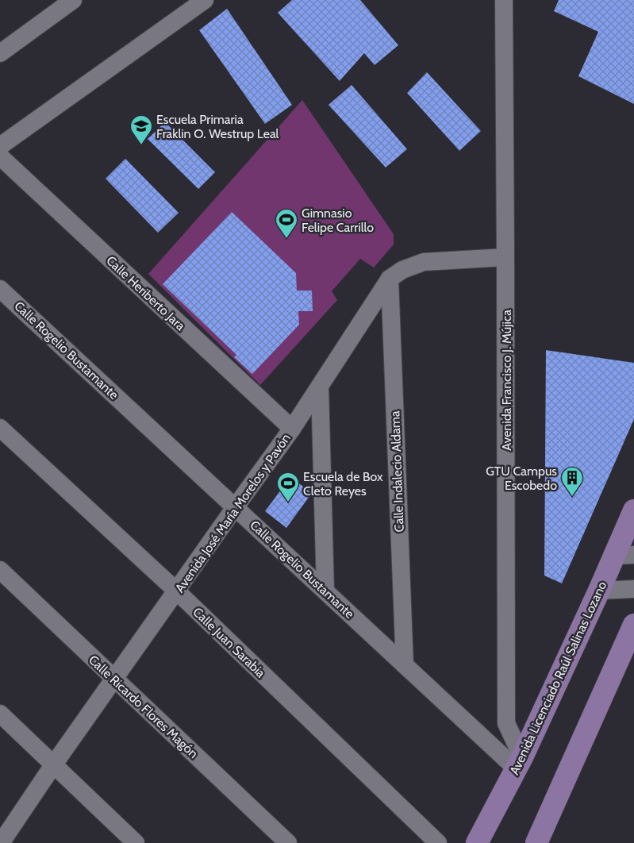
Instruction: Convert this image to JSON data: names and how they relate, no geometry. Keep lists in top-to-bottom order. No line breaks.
{"streets":{"main road":["Avenida Licenciado Raúl Salinas Lozano"],"street":["Calle Heriberto Jara","Calle Rogelio Bustamante","Avenida Francisco J. Mújica","Calle Indalecio Aldama","Avenida José María Morelos y Pavón","Calle Juan Sarabia","Calle Ricardo Flores Magón"]},"crossings":[["Calle Heriberto Jara","Avenida José María Morelos y Pavón"],["Calle Rogelio Bustamante","Avenida Francisco J. Mújica"],["Calle Rogelio Bustamante","Calle Indalecio Aldama"],["Calle Rogelio Bustamante","Avenida José María Morelos y Pavón"],["Calle Rogelio Bustamante","Avenida Licenciado Raúl Salinas Lozano"],["Avenida Francisco J. Mújica","Avenida José María Morelos y Pavón"],["Avenida Francisco J. Mújica","Avenida Licenciado Raúl Salinas Lozano"],["Calle Indalecio Aldama","Avenida José María Morelos y Pavón"],["Avenida José María Morelos y Pavón","Calle Juan Sarabia"],["Avenida José María Morelos y Pavón","Calle Ricardo Flores Magón"]],"places":{"school or university":["Escuela Primaria Fraklin O. Westrup Leal"],"sports":["Gimnasio Felipe Carrillo","Escuela de Box Cleto Reyes"],"building":["GTU Campus Escobedo"]}}
